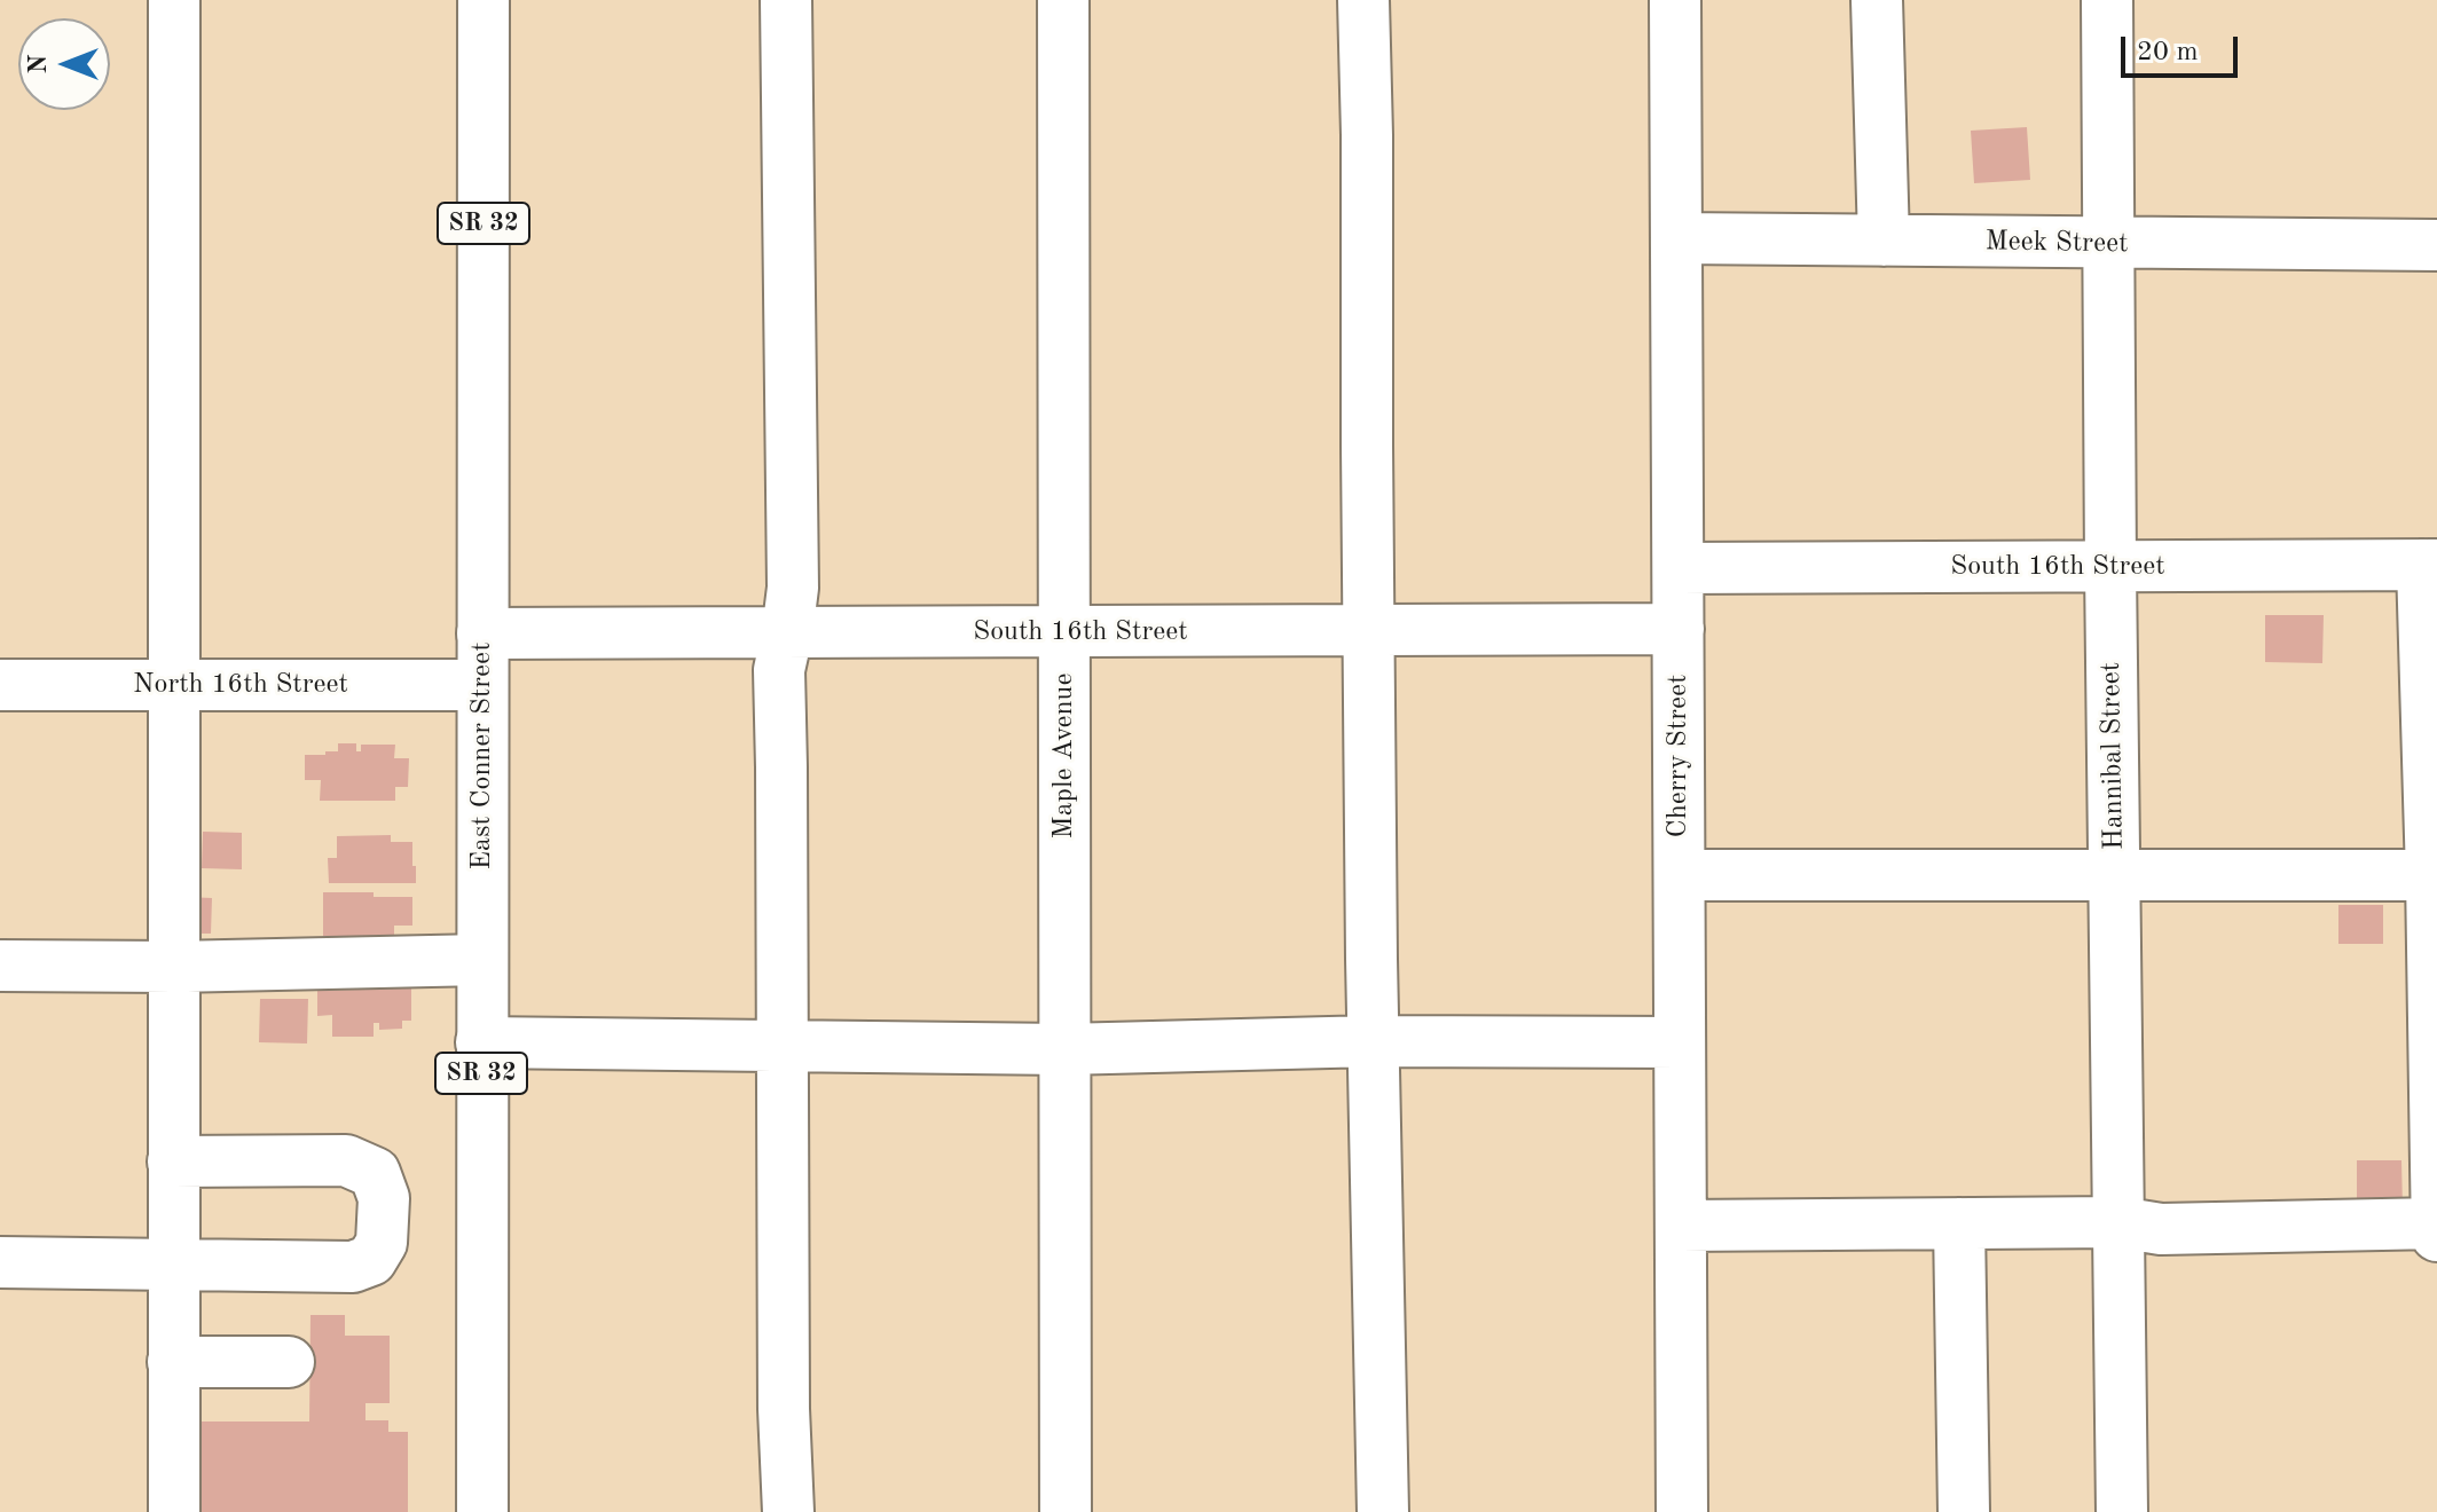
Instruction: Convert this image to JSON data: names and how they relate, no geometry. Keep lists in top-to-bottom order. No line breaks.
{"streets":{"street":["SR 32","Meek Street","South 16th Street","North 16th Street","East Conner Street","Maple Avenue","Cherry Street","Hannibal Street"]},"crossings":[["Meek Street","Cherry Street"],["Meek Street","Hannibal Street"],["South 16th Street","East Conner Street"],["South 16th Street","Maple Avenue"],["South 16th Street","Cherry Street"],["South 16th Street","Hannibal Street"],["North 16th Street","East Conner Street"]],"scale_bar":"20 m","north":"left"}
